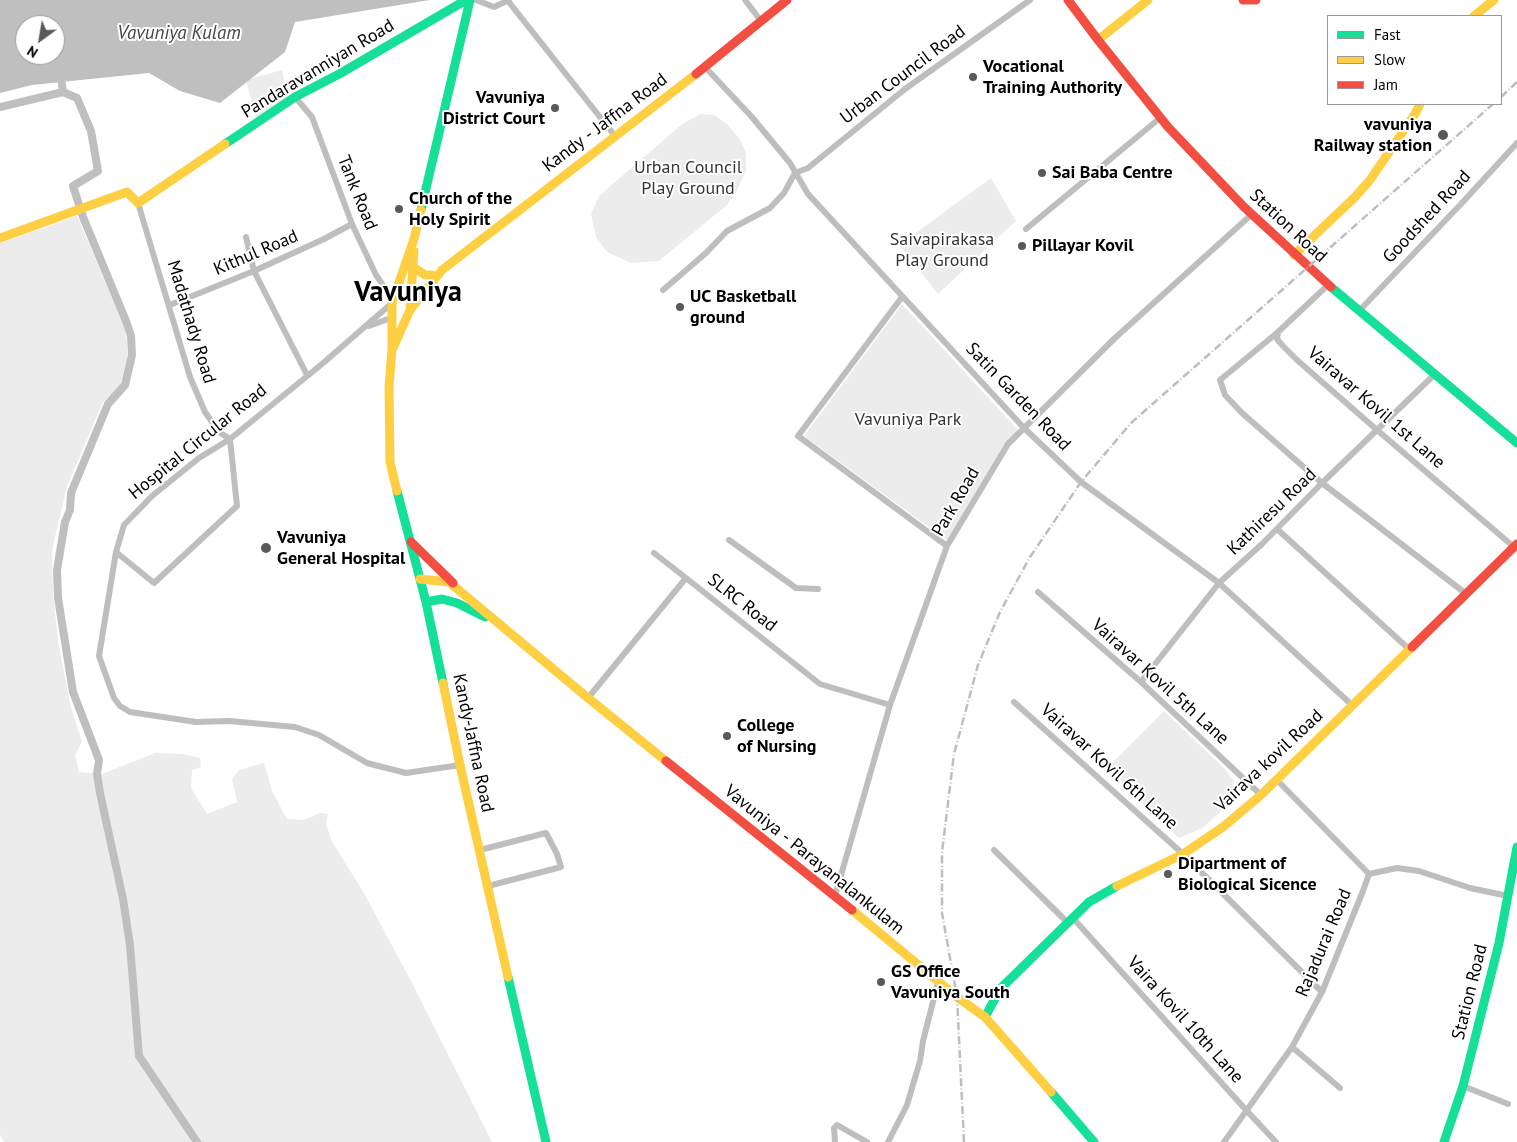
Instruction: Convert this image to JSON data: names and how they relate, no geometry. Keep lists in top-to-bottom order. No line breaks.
{"streets":{"main road":["Pandaravanniyan Road","Kandy - Jaffna Road","Station Road","Hospital Circular Road","Kandy-Jaffna Road","Vairava kovil Road","Vavuniya - Parayanalankulam"],"street":["Urban Council Road","Tank Road","Goodshed Road","Kithul Road","Madathady Road","Satin Garden Road","Vairavar Kovil 1st Lane","Park Road","Kathiresu Road","SLRC Road","Vairavar Kovil 5th Lane","Vairavar Kovil 6th Lane","Rajadurai Road","Vaira Kovil 10th Lane"]},"crossings":[["Pandaravanniyan Road","Tank Road"],["Pandaravanniyan Road","Madathady Road"],["Urban Council Road","Satin Garden Road"],["Kandy - Jaffna Road","Tank Road"],["Kandy - Jaffna Road","Satin Garden Road"],["Kandy - Jaffna Road","Hospital Circular Road"],["Kandy - Jaffna Road","Kandy-Jaffna Road"],["Tank Road","Kithul Road"],["Tank Road","Hospital Circular Road"],["Tank Road","Kandy-Jaffna Road"],["Goodshed Road","Station Road"],["Station Road","Park Road"],["Station Road","Kathiresu Road"],["Station Road","Rajadurai Road"],["Kithul Road","Madathady Road"],["Madathady Road","Hospital Circular Road"],["Satin Garden Road","Park Road"],["Satin Garden Road","Kathiresu Road"],["Satin Garden Road","Vairava kovil Road"],["Vairavar Kovil 1st Lane","Kathiresu Road"],["Vairavar Kovil 1st Lane","Vairava kovil Road"],["Hospital Circular Road","Kandy-Jaffna Road"],["Park Road","SLRC Road"],["Park Road","Vavuniya - Parayanalankulam"],["Kathiresu Road","Vairavar Kovil 5th Lane"],["SLRC Road","Vavuniya - Parayanalankulam"],["Vairavar Kovil 5th Lane","Vairava kovil Road"],["Vairava kovil Road","Vairavar Kovil 6th Lane"],["Vairava kovil Road","Vavuniya - Parayanalankulam"],["Vairava kovil Road","Vaira Kovil 10th Lane"],["Vairavar Kovil 6th Lane","Rajadurai Road"],["Rajadurai Road","Vaira Kovil 10th Lane"]],"districts":["Vavuniya"],"water":["Vavuniya Kulam"],"parks":["Urban Council Play Ground","Saivapirakasa Play Ground","Vavuniya Park"],"places":["Vocational Training Authority","Vavuniya District Court","vavuniya Railway station","Sai Baba Centre","Church of the Holy Spirit","Pillayar Kovil","UC Basketball ground","Vavuniya General Hospital","College of Nursing","Dipartment of Biological Sicence","GS Office Vavuniya South"],"legend":["Fast","Slow","Jam"],"north":"bottom left"}
